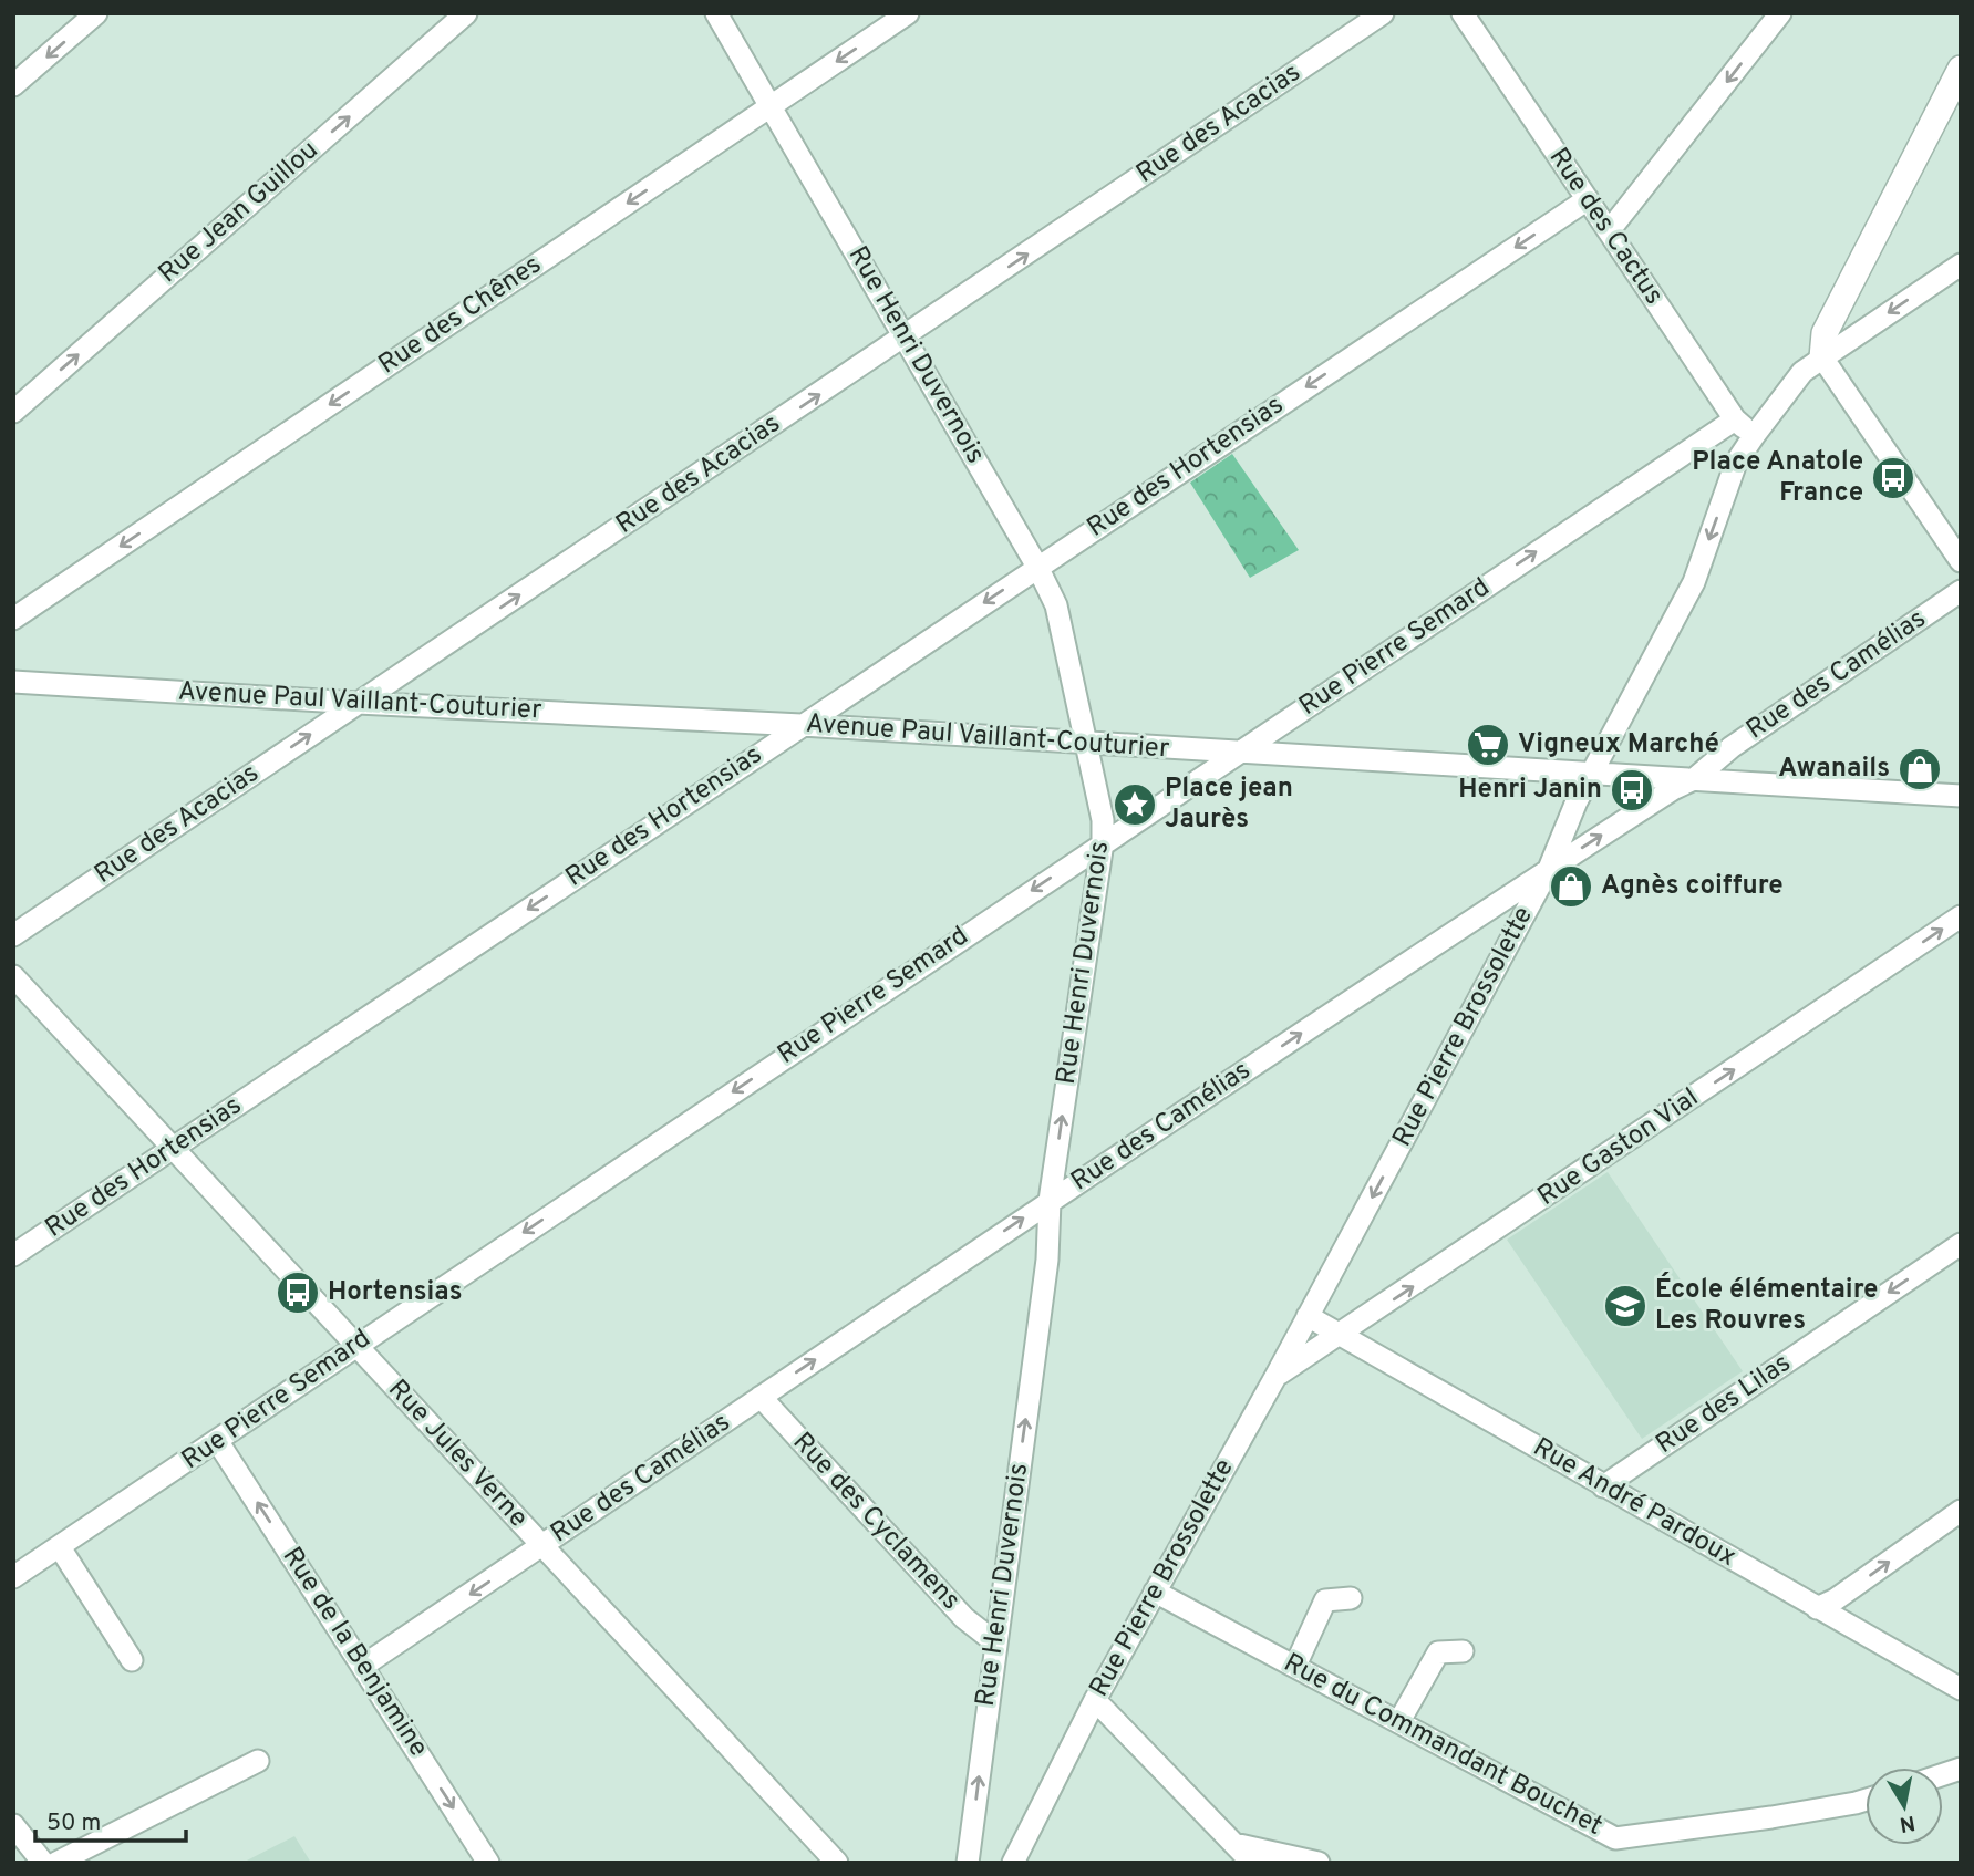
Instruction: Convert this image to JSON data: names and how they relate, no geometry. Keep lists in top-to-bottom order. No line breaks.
{"streets":{"street":["Rue des Acacias","Rue Jean Guillou","Rue des Cactus","Rue des Chênes","Rue Henri Duvernois","Rue des Hortensias","Rue Pierre Semard","Rue des Camélias","Avenue Paul Vaillant-Couturier","Rue Pierre Brossolette","Rue Gaston Vial","Rue des Lilas","Rue Jules Verne","Rue André Pardoux","Rue des Cyclamens","Rue de la Benjamine","Rue du Commandant Bouchet"]},"crossings":[["Rue des Acacias","Rue Henri Duvernois"],["Rue des Acacias","Avenue Paul Vaillant-Couturier"],["Rue des Cactus","Rue des Hortensias"],["Rue des Cactus","Rue Pierre Semard"],["Rue des Cactus","Rue Pierre Brossolette"],["Rue des Chênes","Rue Henri Duvernois"],["Rue Henri Duvernois","Rue des Hortensias"],["Rue Henri Duvernois","Rue Pierre Semard"],["Rue Henri Duvernois","Rue des Camélias"],["Rue Henri Duvernois","Avenue Paul Vaillant-Couturier"],["Rue Henri Duvernois","Rue des Cyclamens"],["Rue des Hortensias","Avenue Paul Vaillant-Couturier"],["Rue des Hortensias","Rue Jules Verne"],["Rue Pierre Semard","Avenue Paul Vaillant-Couturier"],["Rue Pierre Semard","Rue Jules Verne"],["Rue Pierre Semard","Rue de la Benjamine"],["Rue des Camélias","Avenue Paul Vaillant-Couturier"],["Rue des Camélias","Rue Pierre Brossolette"],["Rue des Camélias","Rue Jules Verne"],["Rue des Camélias","Rue des Cyclamens"],["Rue des Camélias","Rue de la Benjamine"],["Avenue Paul Vaillant-Couturier","Rue Pierre Brossolette"],["Rue Pierre Brossolette","Rue Gaston Vial"],["Rue Pierre Brossolette","Rue André Pardoux"],["Rue Pierre Brossolette","Rue du Commandant Bouchet"],["Rue Gaston Vial","Rue André Pardoux"],["Rue des Lilas","Rue André Pardoux"]],"one_way":["Rue des Acacias","Rue Jean Guillou","Rue des Chênes","Rue Henri Duvernois","Rue des Hortensias","Rue Pierre Brossolette","Rue Gaston Vial","Rue des Lilas"],"places":{"bus stop":["Place Anatole France","Henri Janin","Hortensias"],"supermarket":["Vigneux Marché"],"shop":["Awanails","Agnès coiffure"],"place":["Place jean Jaurès"],"school or university":["École élémentaire Les Rouvres"]},"scale_bar":"50 m","north":"bottom"}
